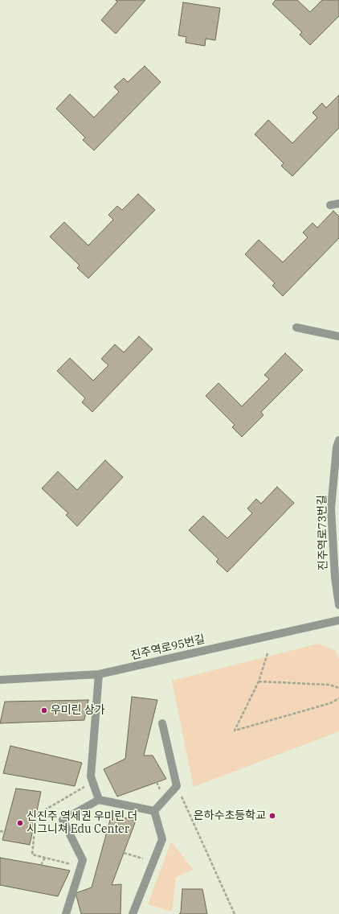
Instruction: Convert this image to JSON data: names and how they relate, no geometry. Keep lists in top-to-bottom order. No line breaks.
{"streets":{"street":["진주역로73번길","진주역로95번길"]},"places":["우미린 상가","은하수초등학교","신진주 역세권 우미린 더 시그니쳐 Edu Center"]}
